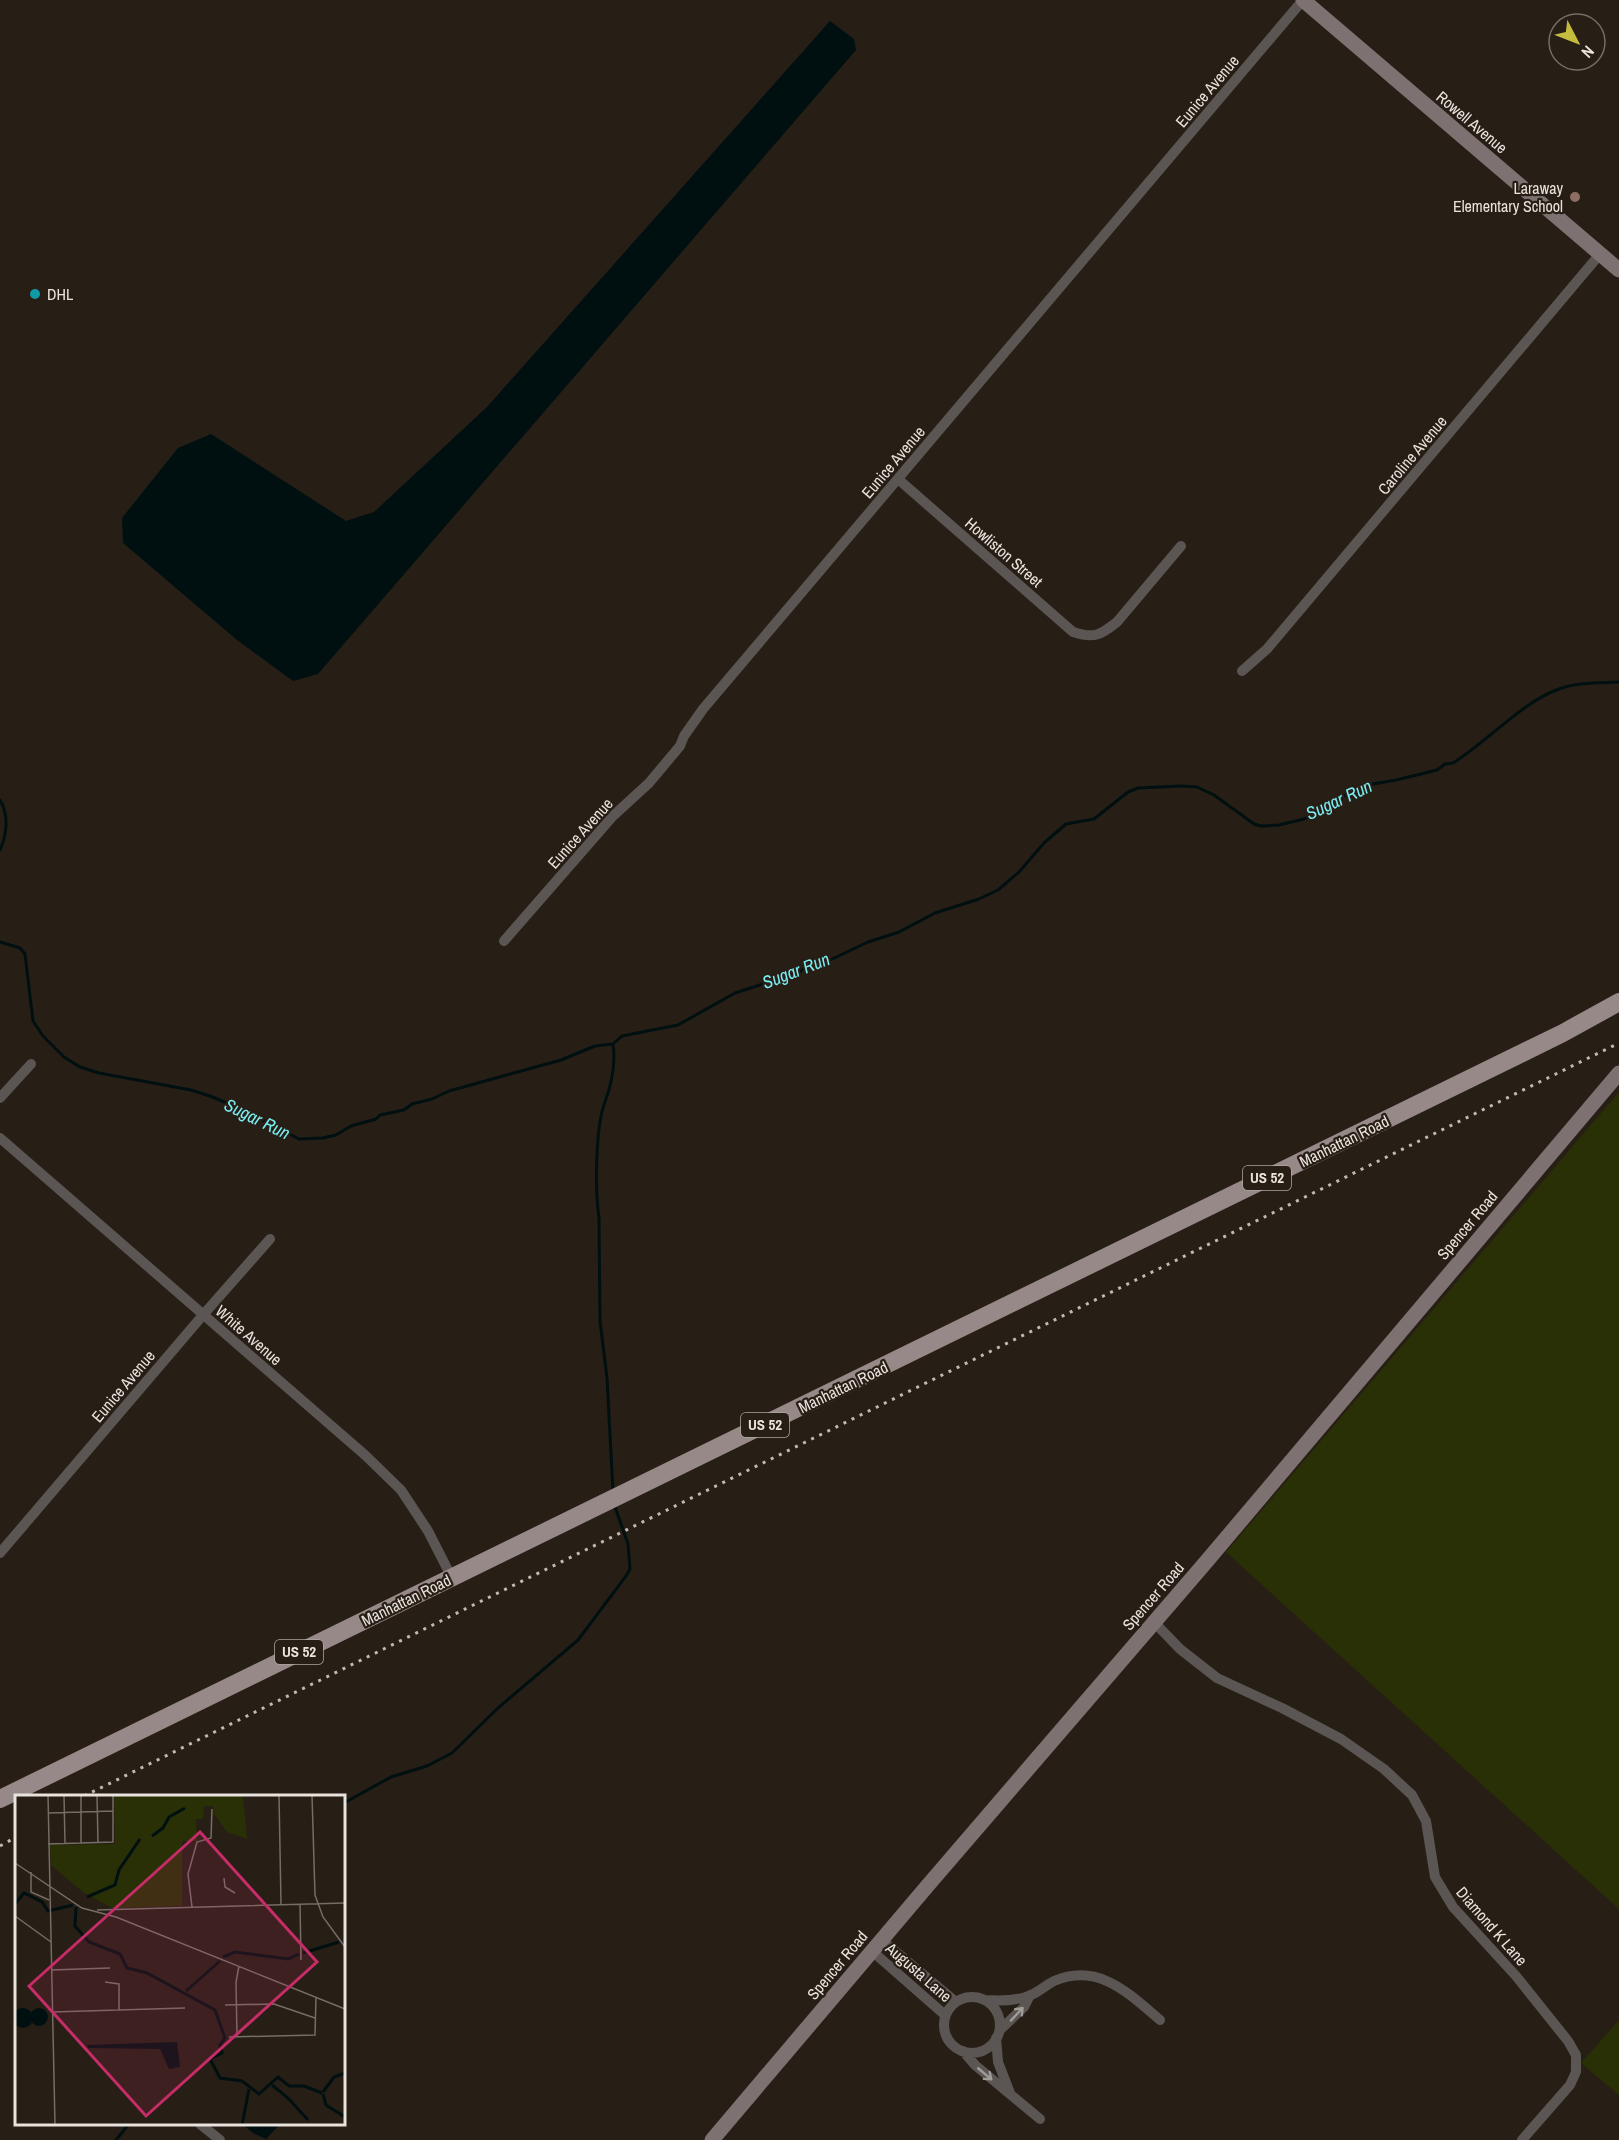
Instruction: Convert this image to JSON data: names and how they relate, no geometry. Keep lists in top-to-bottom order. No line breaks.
{"streets":{"main road":["Manhattan Road","US 52"],"street":["Eunice Avenue","Rowell Avenue","Caroline Avenue","Howliston Street","Spencer Road","White Avenue","Diamond K Lane","Augusta Lane"]},"crossings":[["Eunice Avenue","Rowell Avenue"],["Eunice Avenue","Howliston Street"],["Eunice Avenue","White Avenue"],["Rowell Avenue","Caroline Avenue"],["Manhattan Road","White Avenue"],["Spencer Road","Diamond K Lane"],["Spencer Road","Augusta Lane"]],"water":["Sugar Run"],"places":["Laraway Elementary School","DHL"],"north":"bottom right"}
